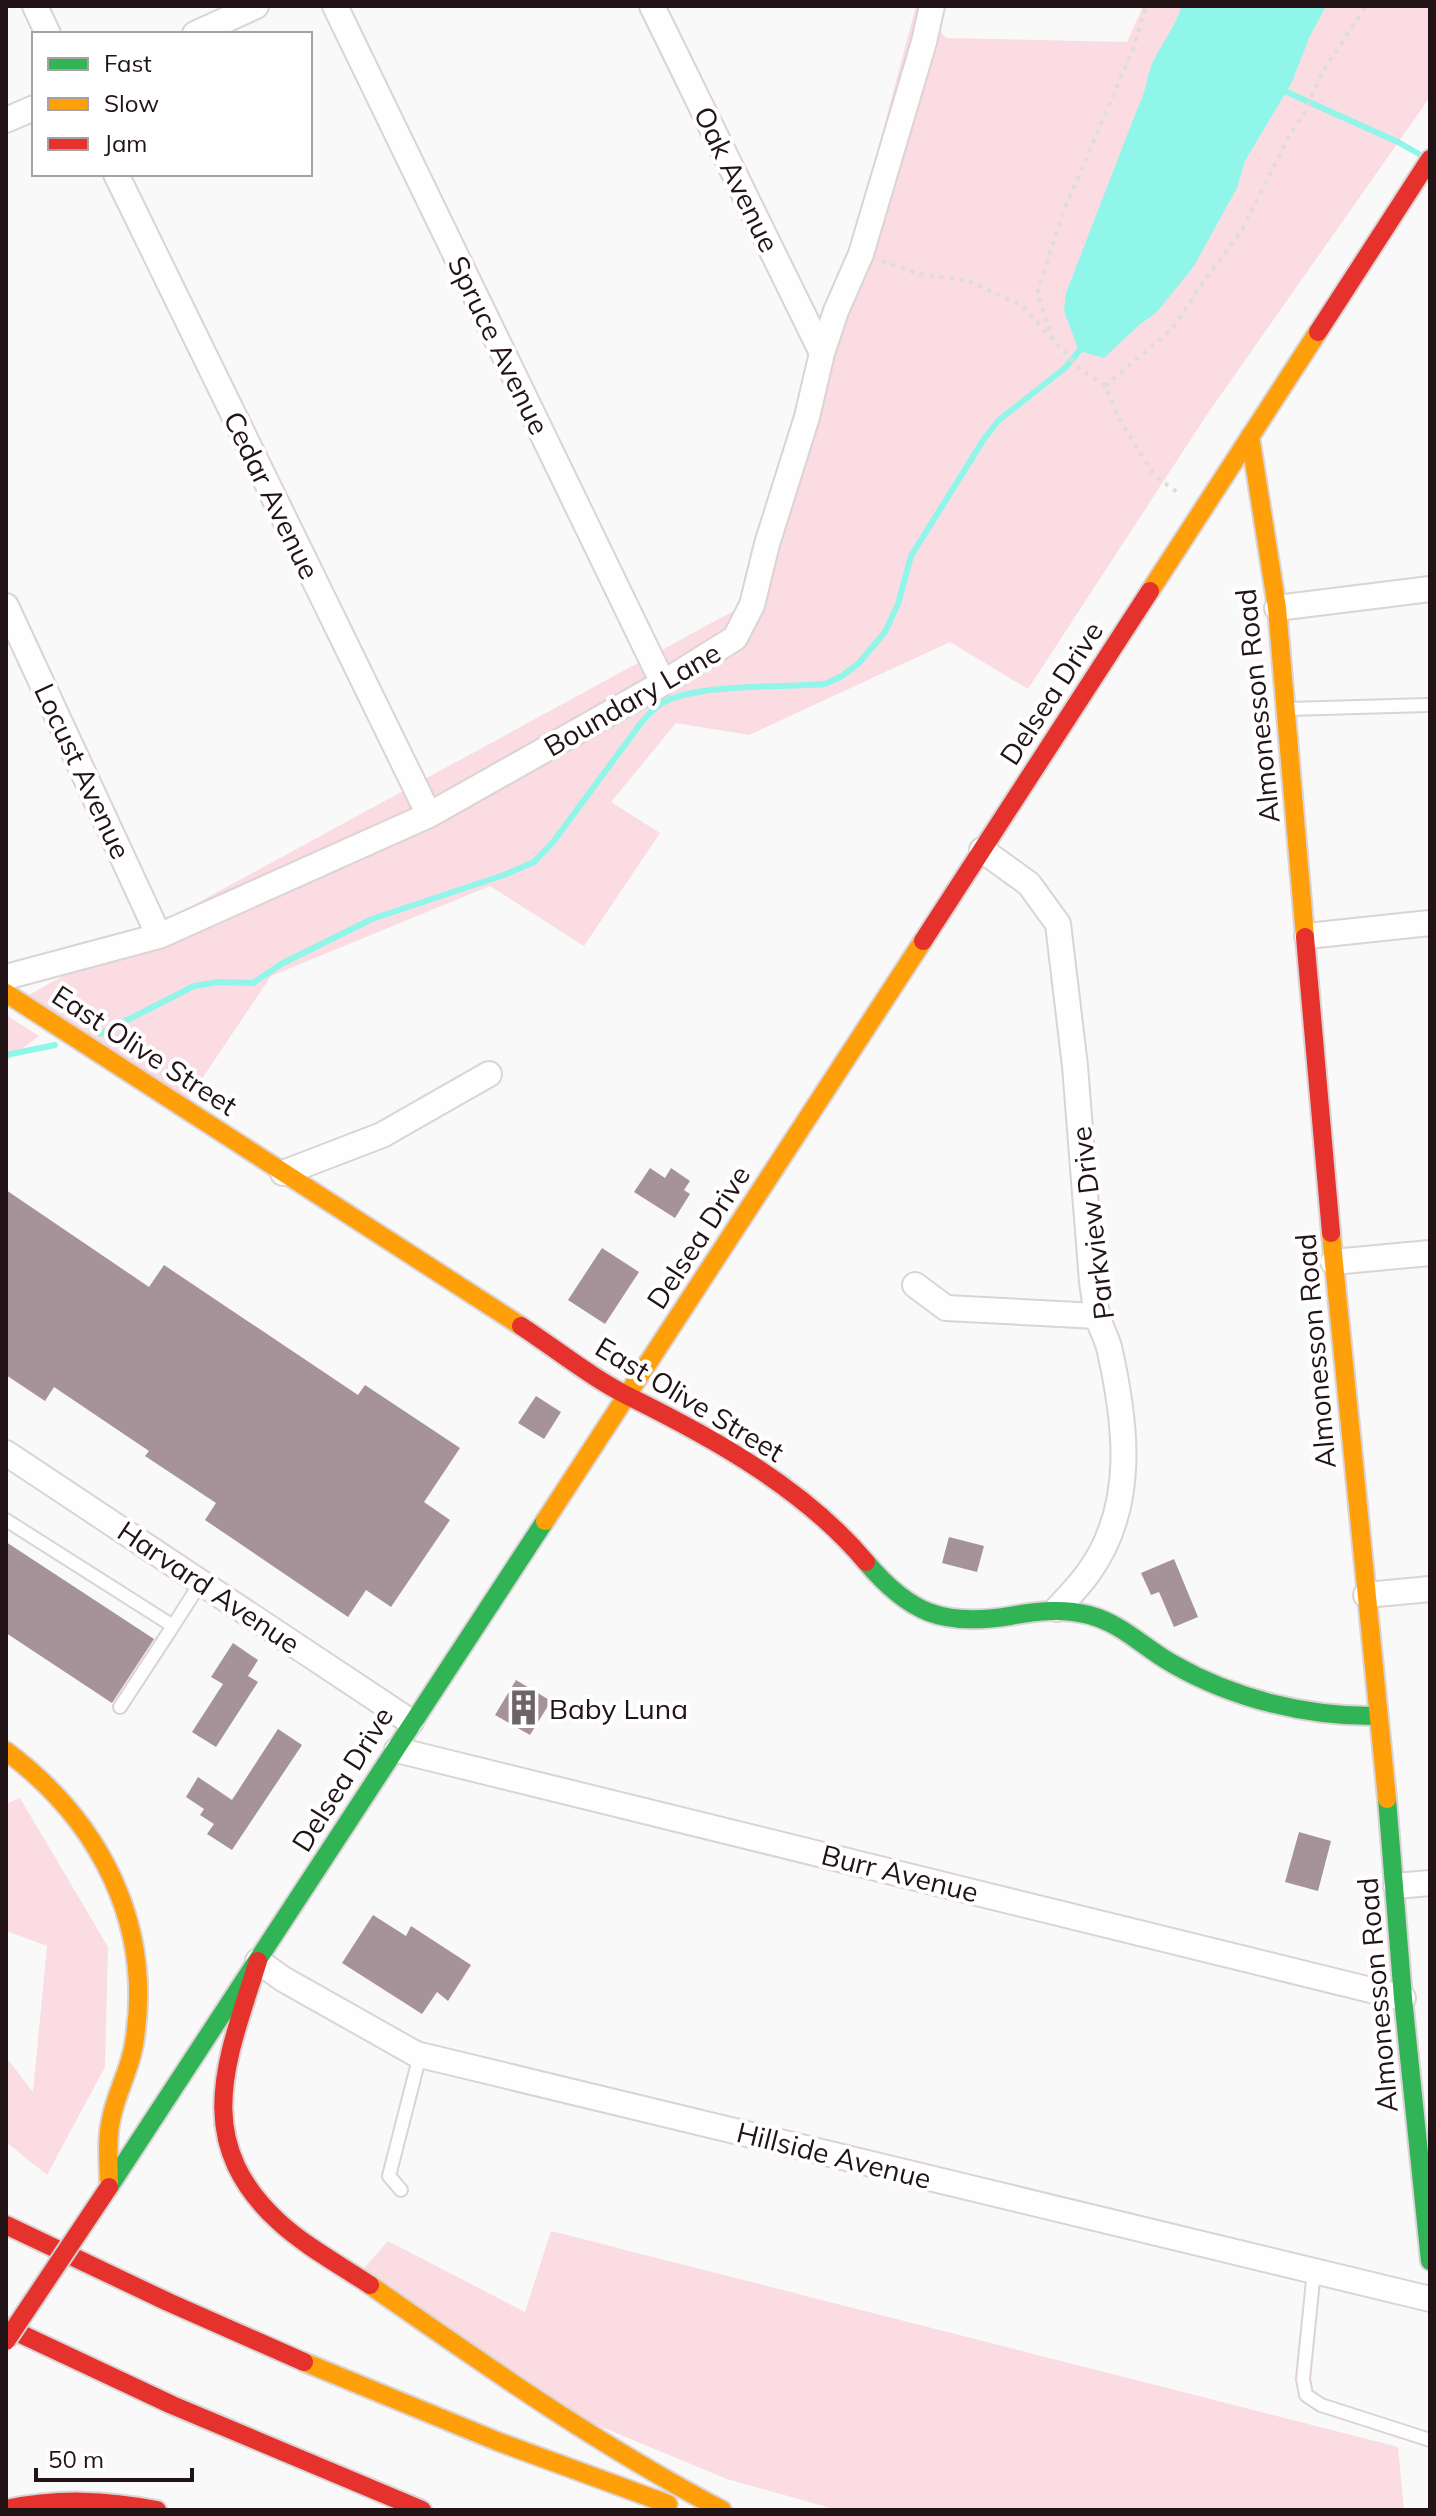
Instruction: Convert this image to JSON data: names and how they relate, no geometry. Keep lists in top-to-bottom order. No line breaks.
{"streets":{"main road":["Delsea Drive","Almonesson Road","East Olive Street"],"street":["Oak Avenue","Spruce Avenue","Cedar Avenue","Boundary Lane","Locust Avenue","Parkview Drive","Harvard Avenue","Burr Avenue","Hillside Avenue"]},"crossings":[["Oak Avenue","Boundary Lane"],["Spruce Avenue","Boundary Lane"],["Cedar Avenue","Boundary Lane"],["Delsea Drive","Almonesson Road"],["Delsea Drive","East Olive Street"],["Delsea Drive","Parkview Drive"],["Delsea Drive","Harvard Avenue"],["Delsea Drive","Burr Avenue"],["Delsea Drive","Hillside Avenue"],["Boundary Lane","Locust Avenue"],["Almonesson Road","East Olive Street"],["Almonesson Road","Burr Avenue"],["East Olive Street","Parkview Drive"]],"places":{"building":["Baby Luna"]},"legend":["Fast","Slow","Jam"],"scale_bar":"50 m"}
